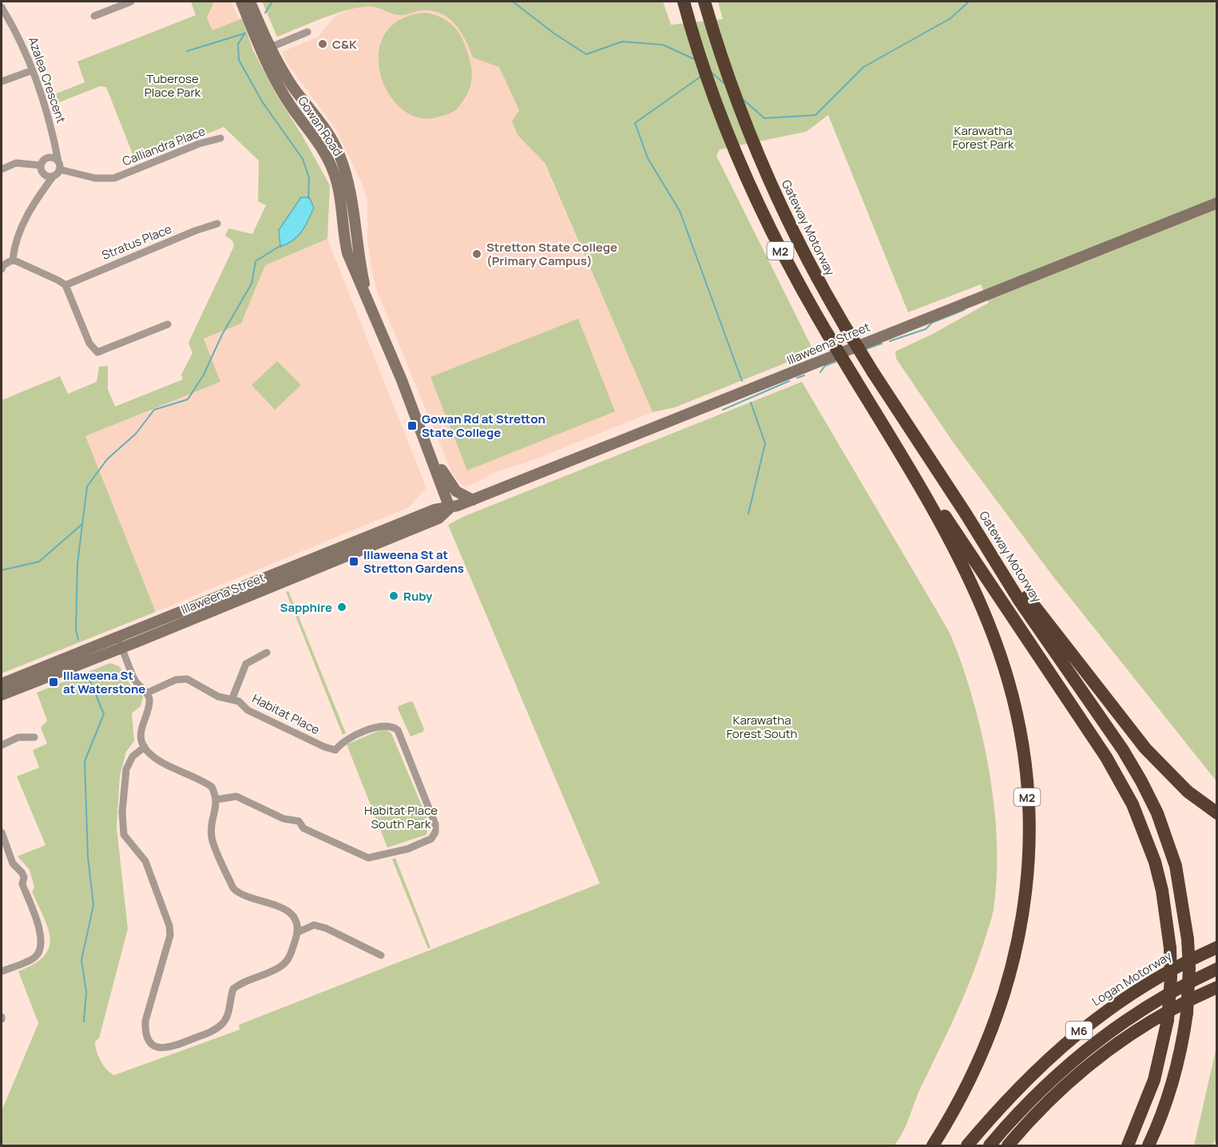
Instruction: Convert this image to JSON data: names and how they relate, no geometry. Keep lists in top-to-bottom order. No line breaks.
{"streets":{"highway":["Gateway Motorway","M2","Logan Motorway","M6"],"main road":["Gowan Road","Illaweena Street"],"street":["Azalea Crescent","Calliandra Place","Stratus Place","Habitat Place"]},"crossings":[["Azalea Crescent","Calliandra Place"],["Gowan Road","Illaweena Street"]],"parks":["Tuberose Place Park","Karawatha Forest Park","Karawatha Forest South","Habitat Place South Park"],"places":{"other":["C&K","Stretton State College (Primary Campus)","Ruby","Sapphire"],"transit":["Gowan Rd at Stretton State College","Illaweena St at Stretton Gardens","Illaweena St at Waterstone"]}}
